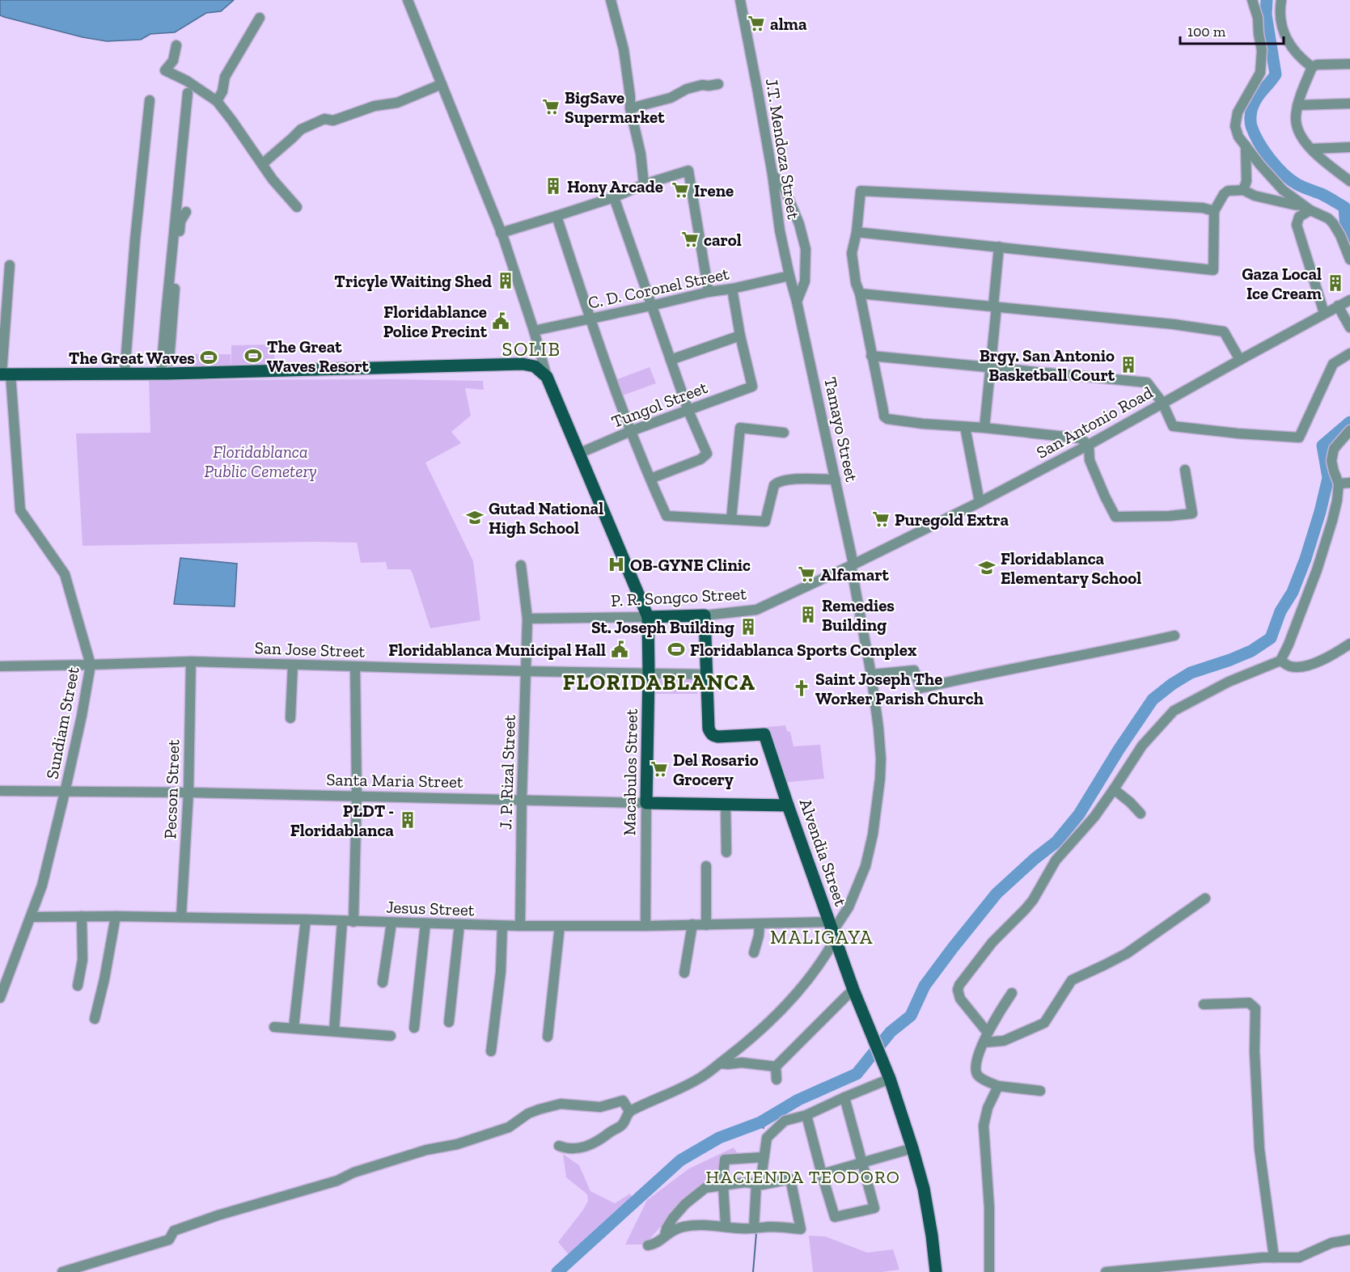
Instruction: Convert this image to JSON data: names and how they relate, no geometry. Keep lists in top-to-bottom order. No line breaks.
{"streets":{"main road":["P. R. Songco Street","Macabulos Street","Santa Maria Street","Alvendia Street"],"street":["J.T. Mendoza Street","C. D. Coronel Street","Tungol Street","San Antonio Road","Tamayo Street","San Jose Street","Sundiam Street","J. P. Rizal Street","Pecson Street","Jesus Street"]},"crossings":[["J.T. Mendoza Street","C. D. Coronel Street"],["J.T. Mendoza Street","Tamayo Street"],["Tungol Street","Macabulos Street"],["San Antonio Road","Tamayo Street"],["San Antonio Road","P. R. Songco Street"],["Tamayo Street","P. R. Songco Street"],["Tamayo Street","Alvendia Street"],["Tamayo Street","Jesus Street"],["P. R. Songco Street","J. P. Rizal Street"],["P. R. Songco Street","Macabulos Street"],["San Jose Street","Sundiam Street"],["San Jose Street","J. P. Rizal Street"],["San Jose Street","Macabulos Street"],["San Jose Street","Pecson Street"],["San Jose Street","Alvendia Street"],["Sundiam Street","Santa Maria Street"],["Sundiam Street","Jesus Street"],["J. P. Rizal Street","Santa Maria Street"],["J. P. Rizal Street","Jesus Street"],["Macabulos Street","Santa Maria Street"],["Macabulos Street","Jesus Street"],["Santa Maria Street","Pecson Street"],["Santa Maria Street","Alvendia Street"],["Pecson Street","Jesus Street"],["Alvendia Street","Jesus Street"]],"districts":["SOLIB","FLORIDABLANCA","MALIGAYA","HACIENDA TEODORO"],"parks":["Floridablanca Public Cemetery"],"places":{"supermarket":["alma","BigSave Supermarket","Irene","carol","Puregold Extra","Alfamart","Del Rosario Grocery"],"building":["Hony Arcade","Tricyle Waiting Shed","Gaza Local Ice Cream","Brgy. San Antonio Basketball Court","Remedies Building","St. Joseph Building","PLDT - Floridablanca"],"public building":["Floridablance Police Precint","Floridablanca Municipal Hall"],"sports":["The Great Waves Resort","The Great Waves","Floridablanca Sports Complex"],"school or university":["Gutad National High School","Floridablanca Elementary School"],"hospital":["OB-GYNE Clinic"],"church":["Saint Joseph The Worker Parish Church"]},"scale_bar":"100 m"}
